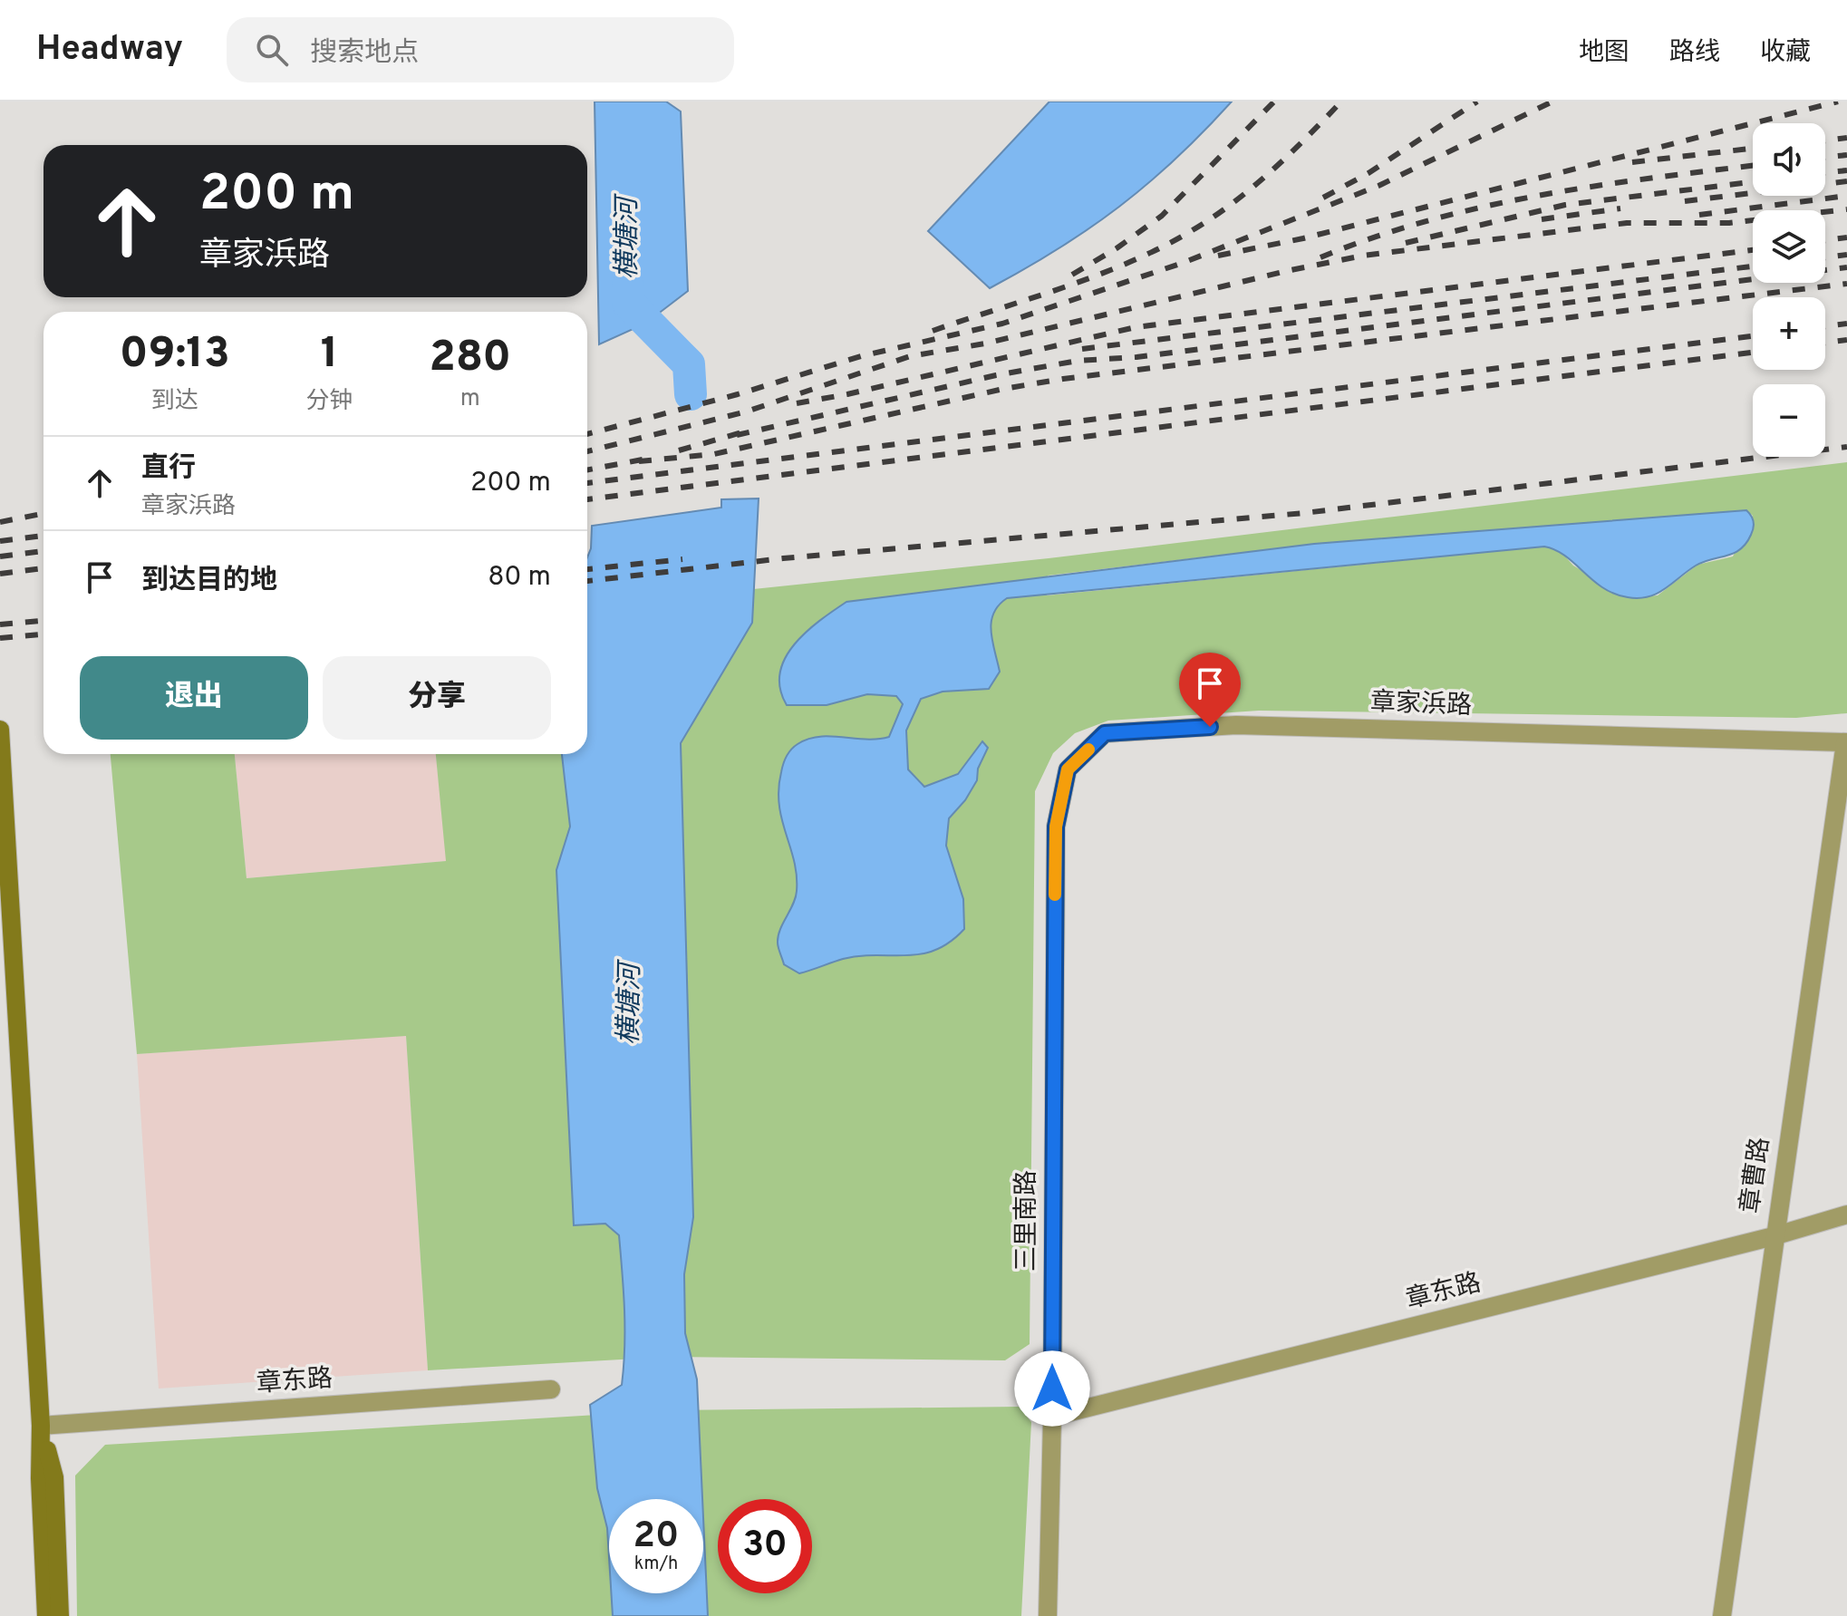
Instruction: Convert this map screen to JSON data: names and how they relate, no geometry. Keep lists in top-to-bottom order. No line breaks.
{"streets":{"street":["章家浜路","章曹路","三里南路","章东路"]},"crossings":[["章家浜路","章曹路"],["章家浜路","三里南路"],["章曹路","章东路"],["三里南路","章东路"]],"water":["横塘河"],"page":{"header":"Headway","search":"搜索地点","nav":["地图","路线","收藏"],"map_buttons":["+","−"],"turn":["200 m","章家浜路"],"eta":["09:13","到达","1","分钟","280","m"],"list":[{"name":"直行","note":"章家浜路","value":"200 m"},{"name":"到达目的地","value":"80 m"}],"buttons":["退出","分享"],"speed":"20 km/h","limit":"30"}}
